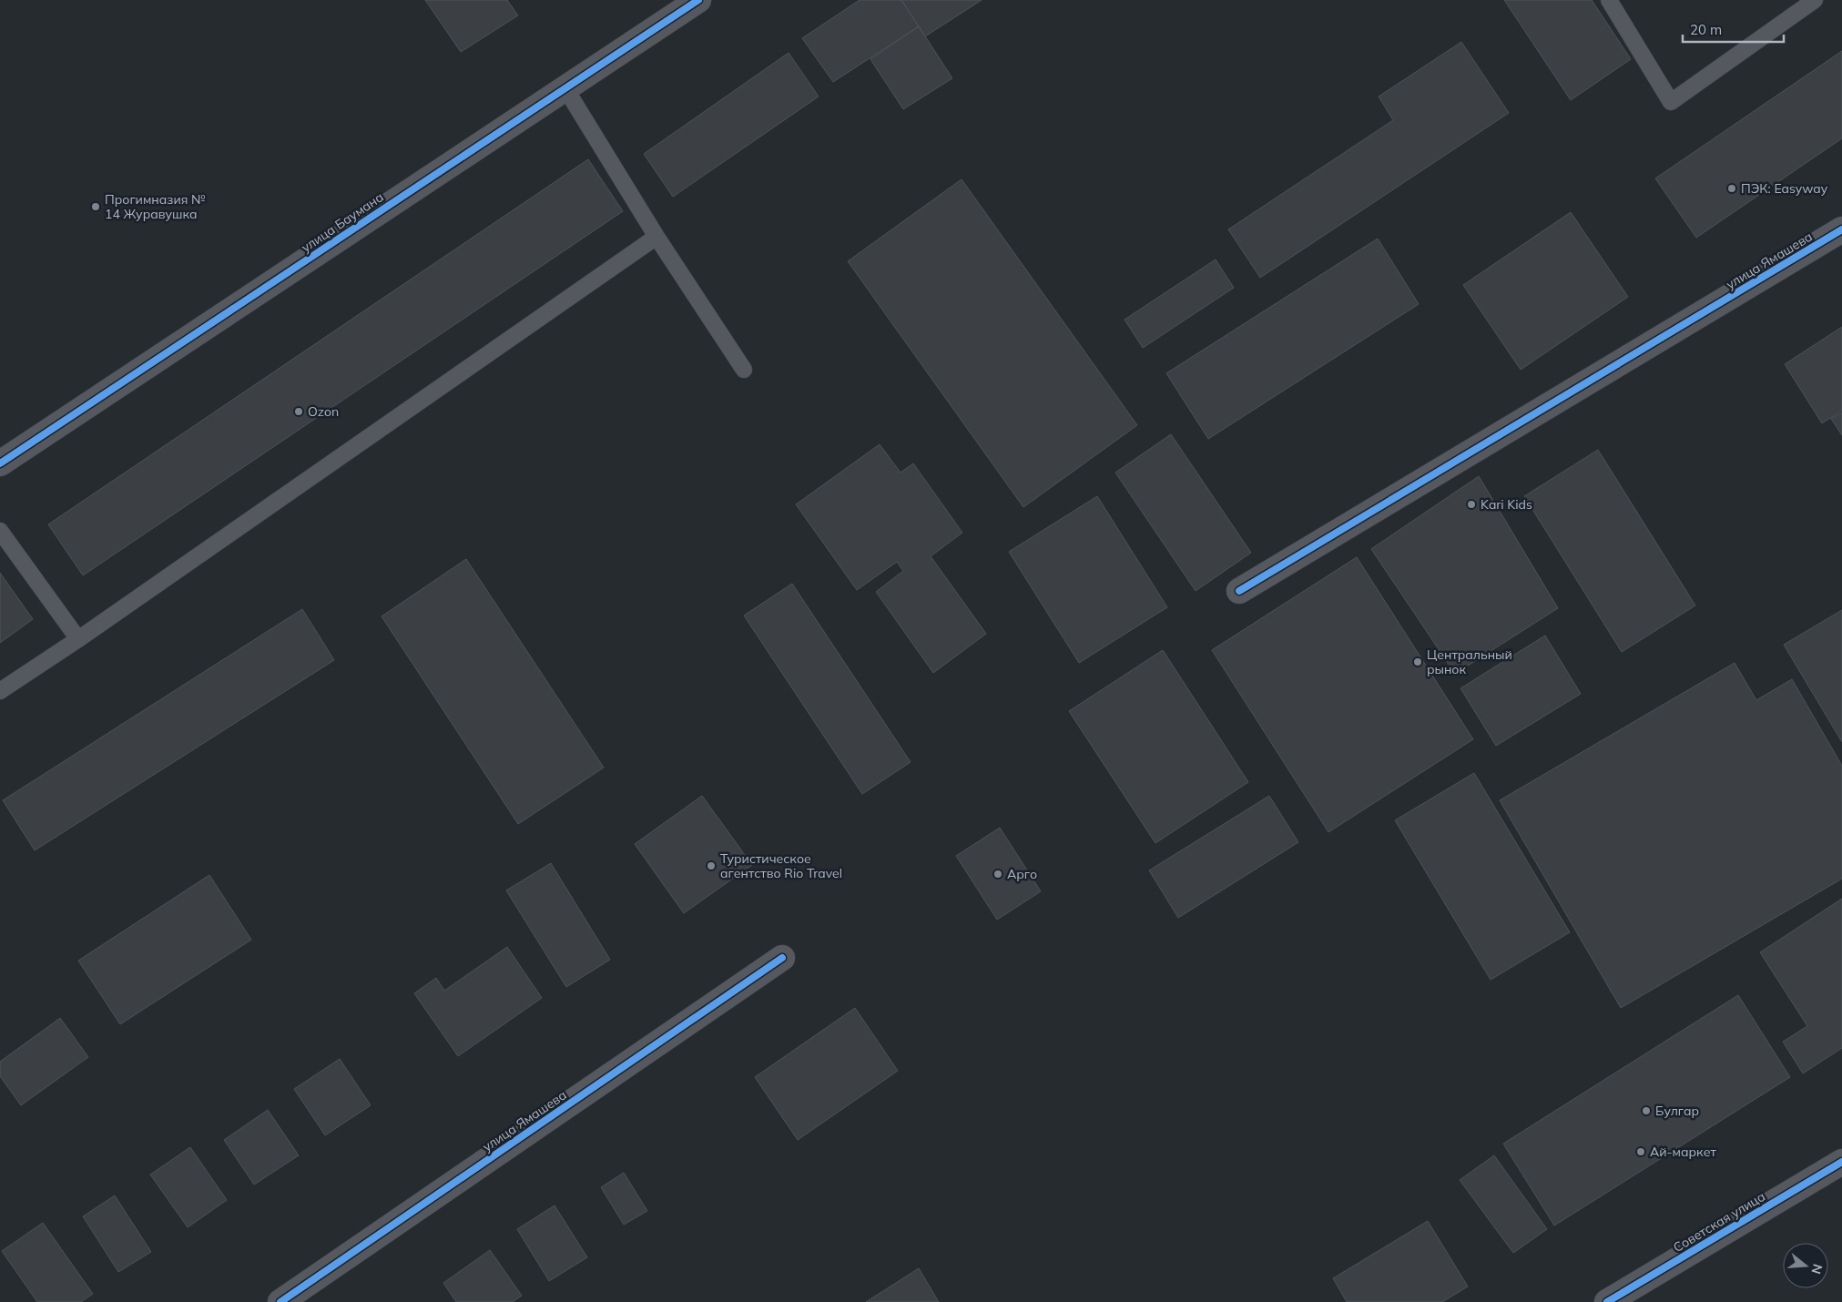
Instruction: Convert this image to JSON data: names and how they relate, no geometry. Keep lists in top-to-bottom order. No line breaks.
{"streets":{"street":["улица Баумана","улица Ямашева","Советская улица"]},"places":["ПЭК: Easyway","Прогимназия № 14 Журавушка","Ozon","Kari Kids","Центральный рынок","Туристическое агентство Rio Travel","Арго","Булгар","Ай-маркет"],"scale_bar":"20 m","north":"right"}
